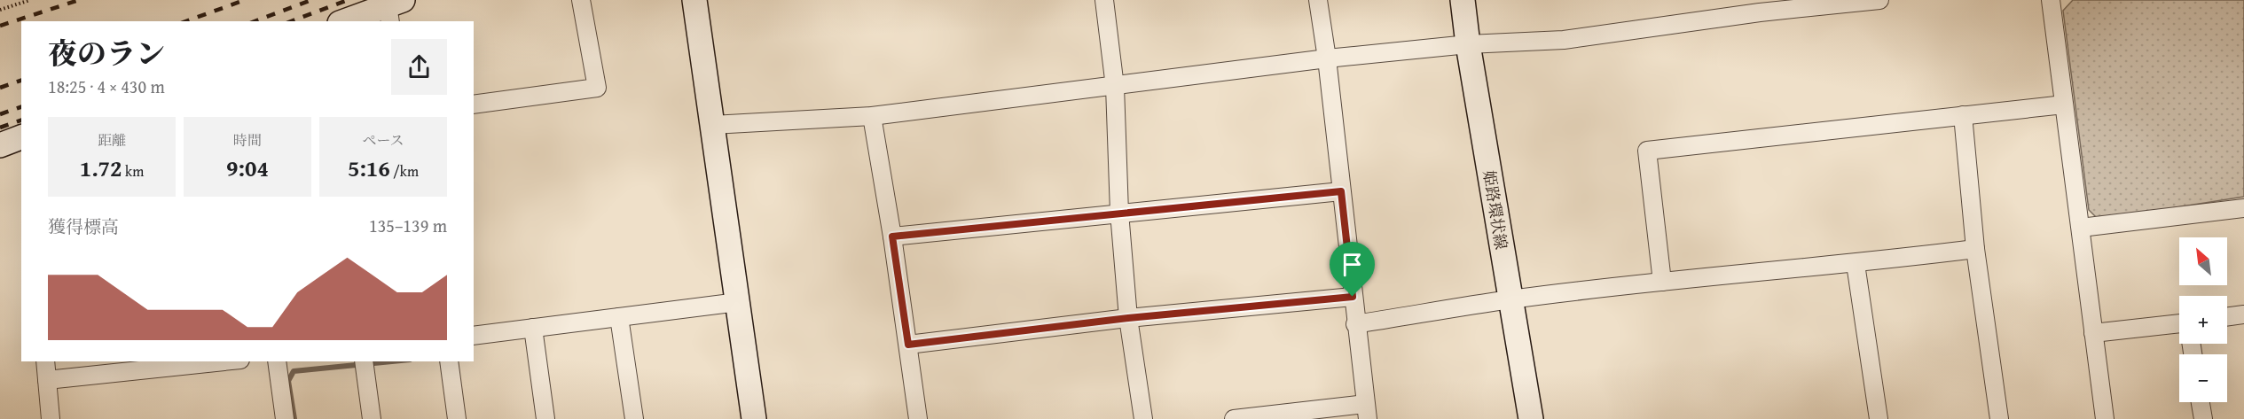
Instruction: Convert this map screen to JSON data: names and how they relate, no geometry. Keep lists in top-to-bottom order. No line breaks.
{"streets":{"street":["姫路環状線"]},"north":"top left","page":{"heading":["夜のラン","18:25 · 4 × 430 m"],"stats":[["距離","1.72 km"],["時間","9:04"],["ペース","5:16 /km"]],"chart":["獲得標高","135–139 m"],"map_buttons":["+","−"]}}
